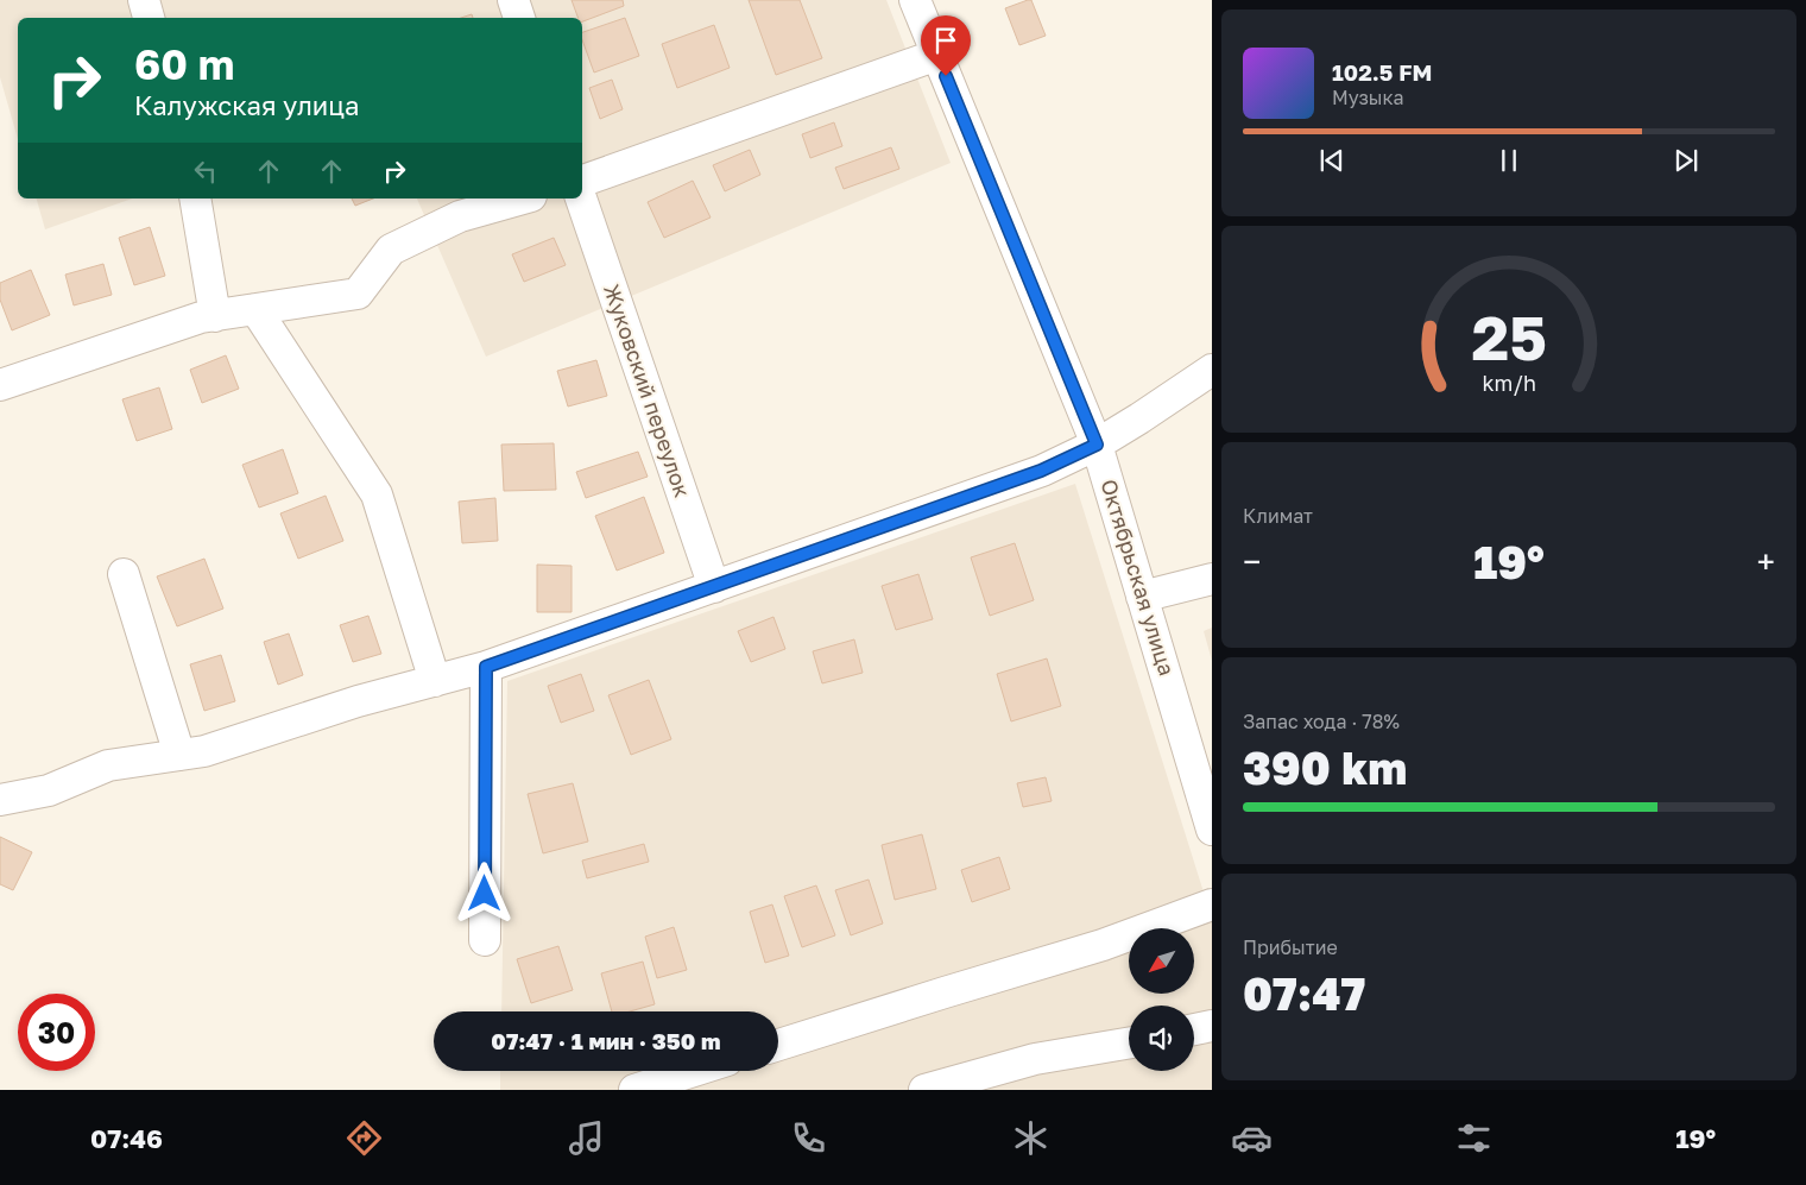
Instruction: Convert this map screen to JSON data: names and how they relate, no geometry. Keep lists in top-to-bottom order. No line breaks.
{"streets":{"street":["Жуковский переулок","Октябрьская улица"]},"north":"bottom left","page":{"turn":["60 m","Калужская улица"],"song":["102.5 FM","Музыка"],"tile":["Климат",["Запас хода · 78%","390 km"],["Прибытие","07:47"]],"heat":["−","19°","+"],"limit":"30","trip":"07:47 · 1 мин · 350 m","tabs":["07:46","19°"],"gauge":["25","km/h"]}}
